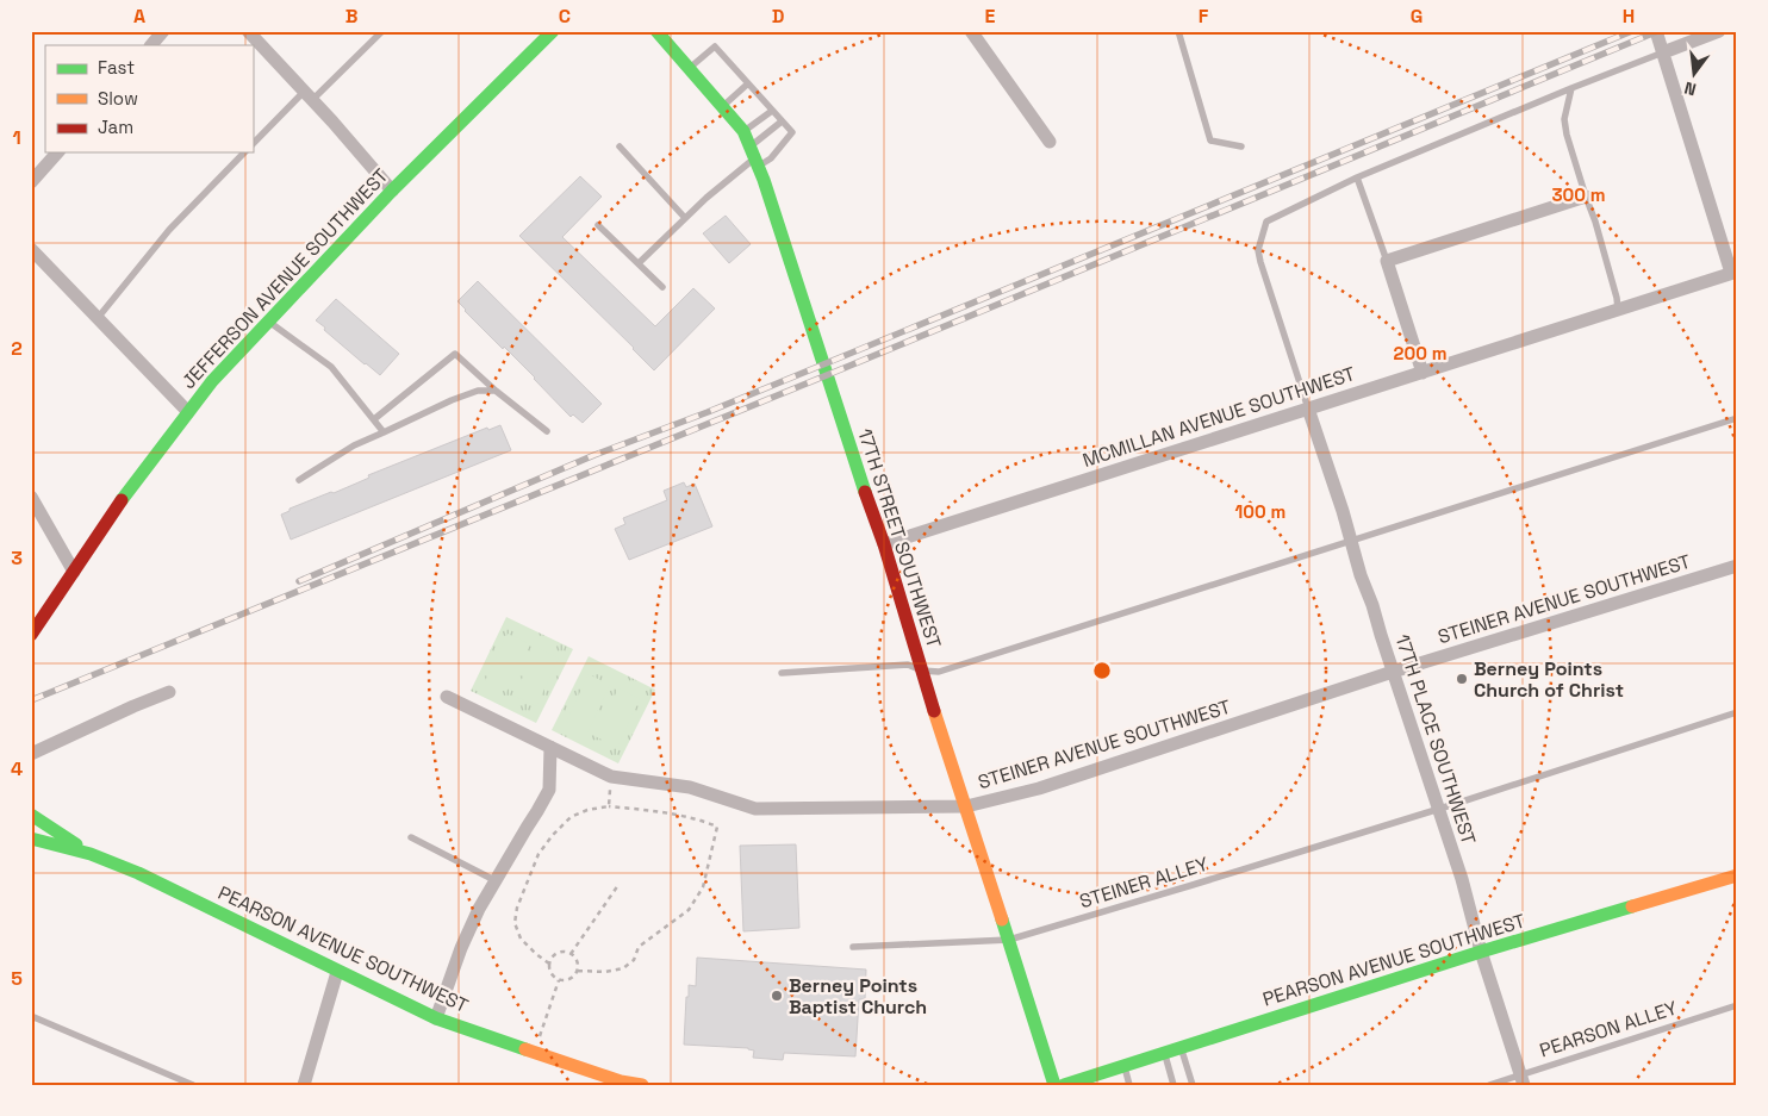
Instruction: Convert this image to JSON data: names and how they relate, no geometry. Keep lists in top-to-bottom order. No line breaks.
{"streets":{"street":["JEFFERSON AVENUE SOUTHWEST","MCMILLAN AVENUE SOUTHWEST","17TH STREET SOUTHWEST","STEINER AVENUE SOUTHWEST","17TH PLACE SOUTHWEST","PEARSON AVENUE SOUTHWEST"],"lane":["STEINER ALLEY","PEARSON ALLEY"]},"crossings":[["MCMILLAN AVENUE SOUTHWEST","17TH STREET SOUTHWEST"],["MCMILLAN AVENUE SOUTHWEST","17TH PLACE SOUTHWEST"],["17TH STREET SOUTHWEST","STEINER AVENUE SOUTHWEST"],["17TH STREET SOUTHWEST","STEINER ALLEY"],["STEINER AVENUE SOUTHWEST","17TH PLACE SOUTHWEST"],["17TH PLACE SOUTHWEST","STEINER ALLEY"],["17TH PLACE SOUTHWEST","PEARSON AVENUE SOUTHWEST"],["17TH PLACE SOUTHWEST","PEARSON ALLEY"]],"places":["Berney Points Church of Christ","Berney Points Baptist Church"],"legend":["Fast","Slow","Jam"],"north":"bottom","grid":{"columns":["A","B","C","D","E","F","G","H"],"rows":["1","2","3","4","5"]},"rings":["300 m","200 m","100 m"]}
